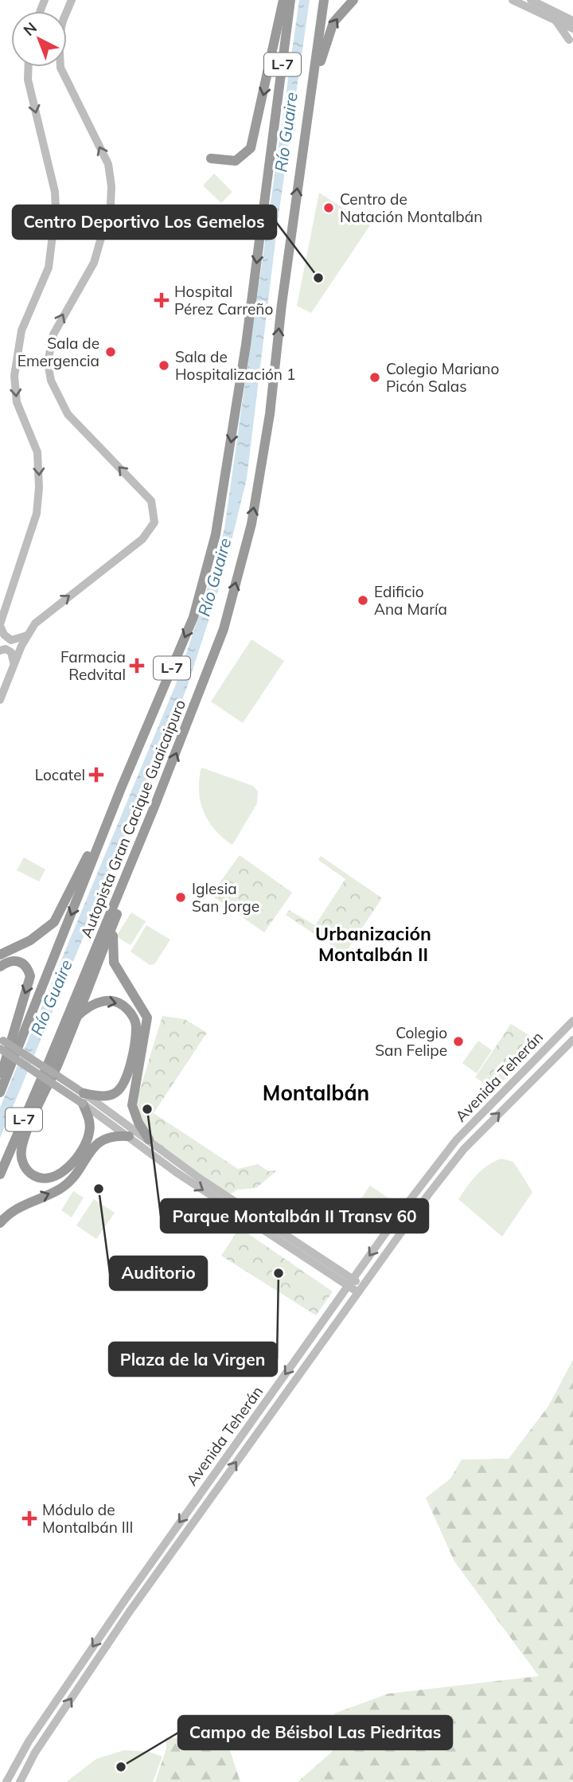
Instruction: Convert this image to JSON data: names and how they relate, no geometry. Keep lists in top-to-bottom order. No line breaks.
{"streets":{"highway":["L-7","Autopista Gran Cacique Guaicaipuro"],"main road":["Avenida Teherán"]},"districts":["Urbanización Montalbán II","Montalbán"],"water":["Río Guaire"],"places":{"other":["Centro de Natación Montalbán","Centro Deportivo Los Gemelos","Sala de Emergencia","Sala de Hospitalización 1","Colegio Mariano Picón Salas","Edificio Ana María","Iglesia San Jorge","Colegio San Felipe","Parque Montalbán II Transv 60","Auditorio","Plaza de la Virgen","Campo de Béisbol Las Piedritas"],"health":["Hospital Pérez Carreño","Farmacia Redvital","Locatel","Módulo de Montalbán III"]},"north":"top left"}
